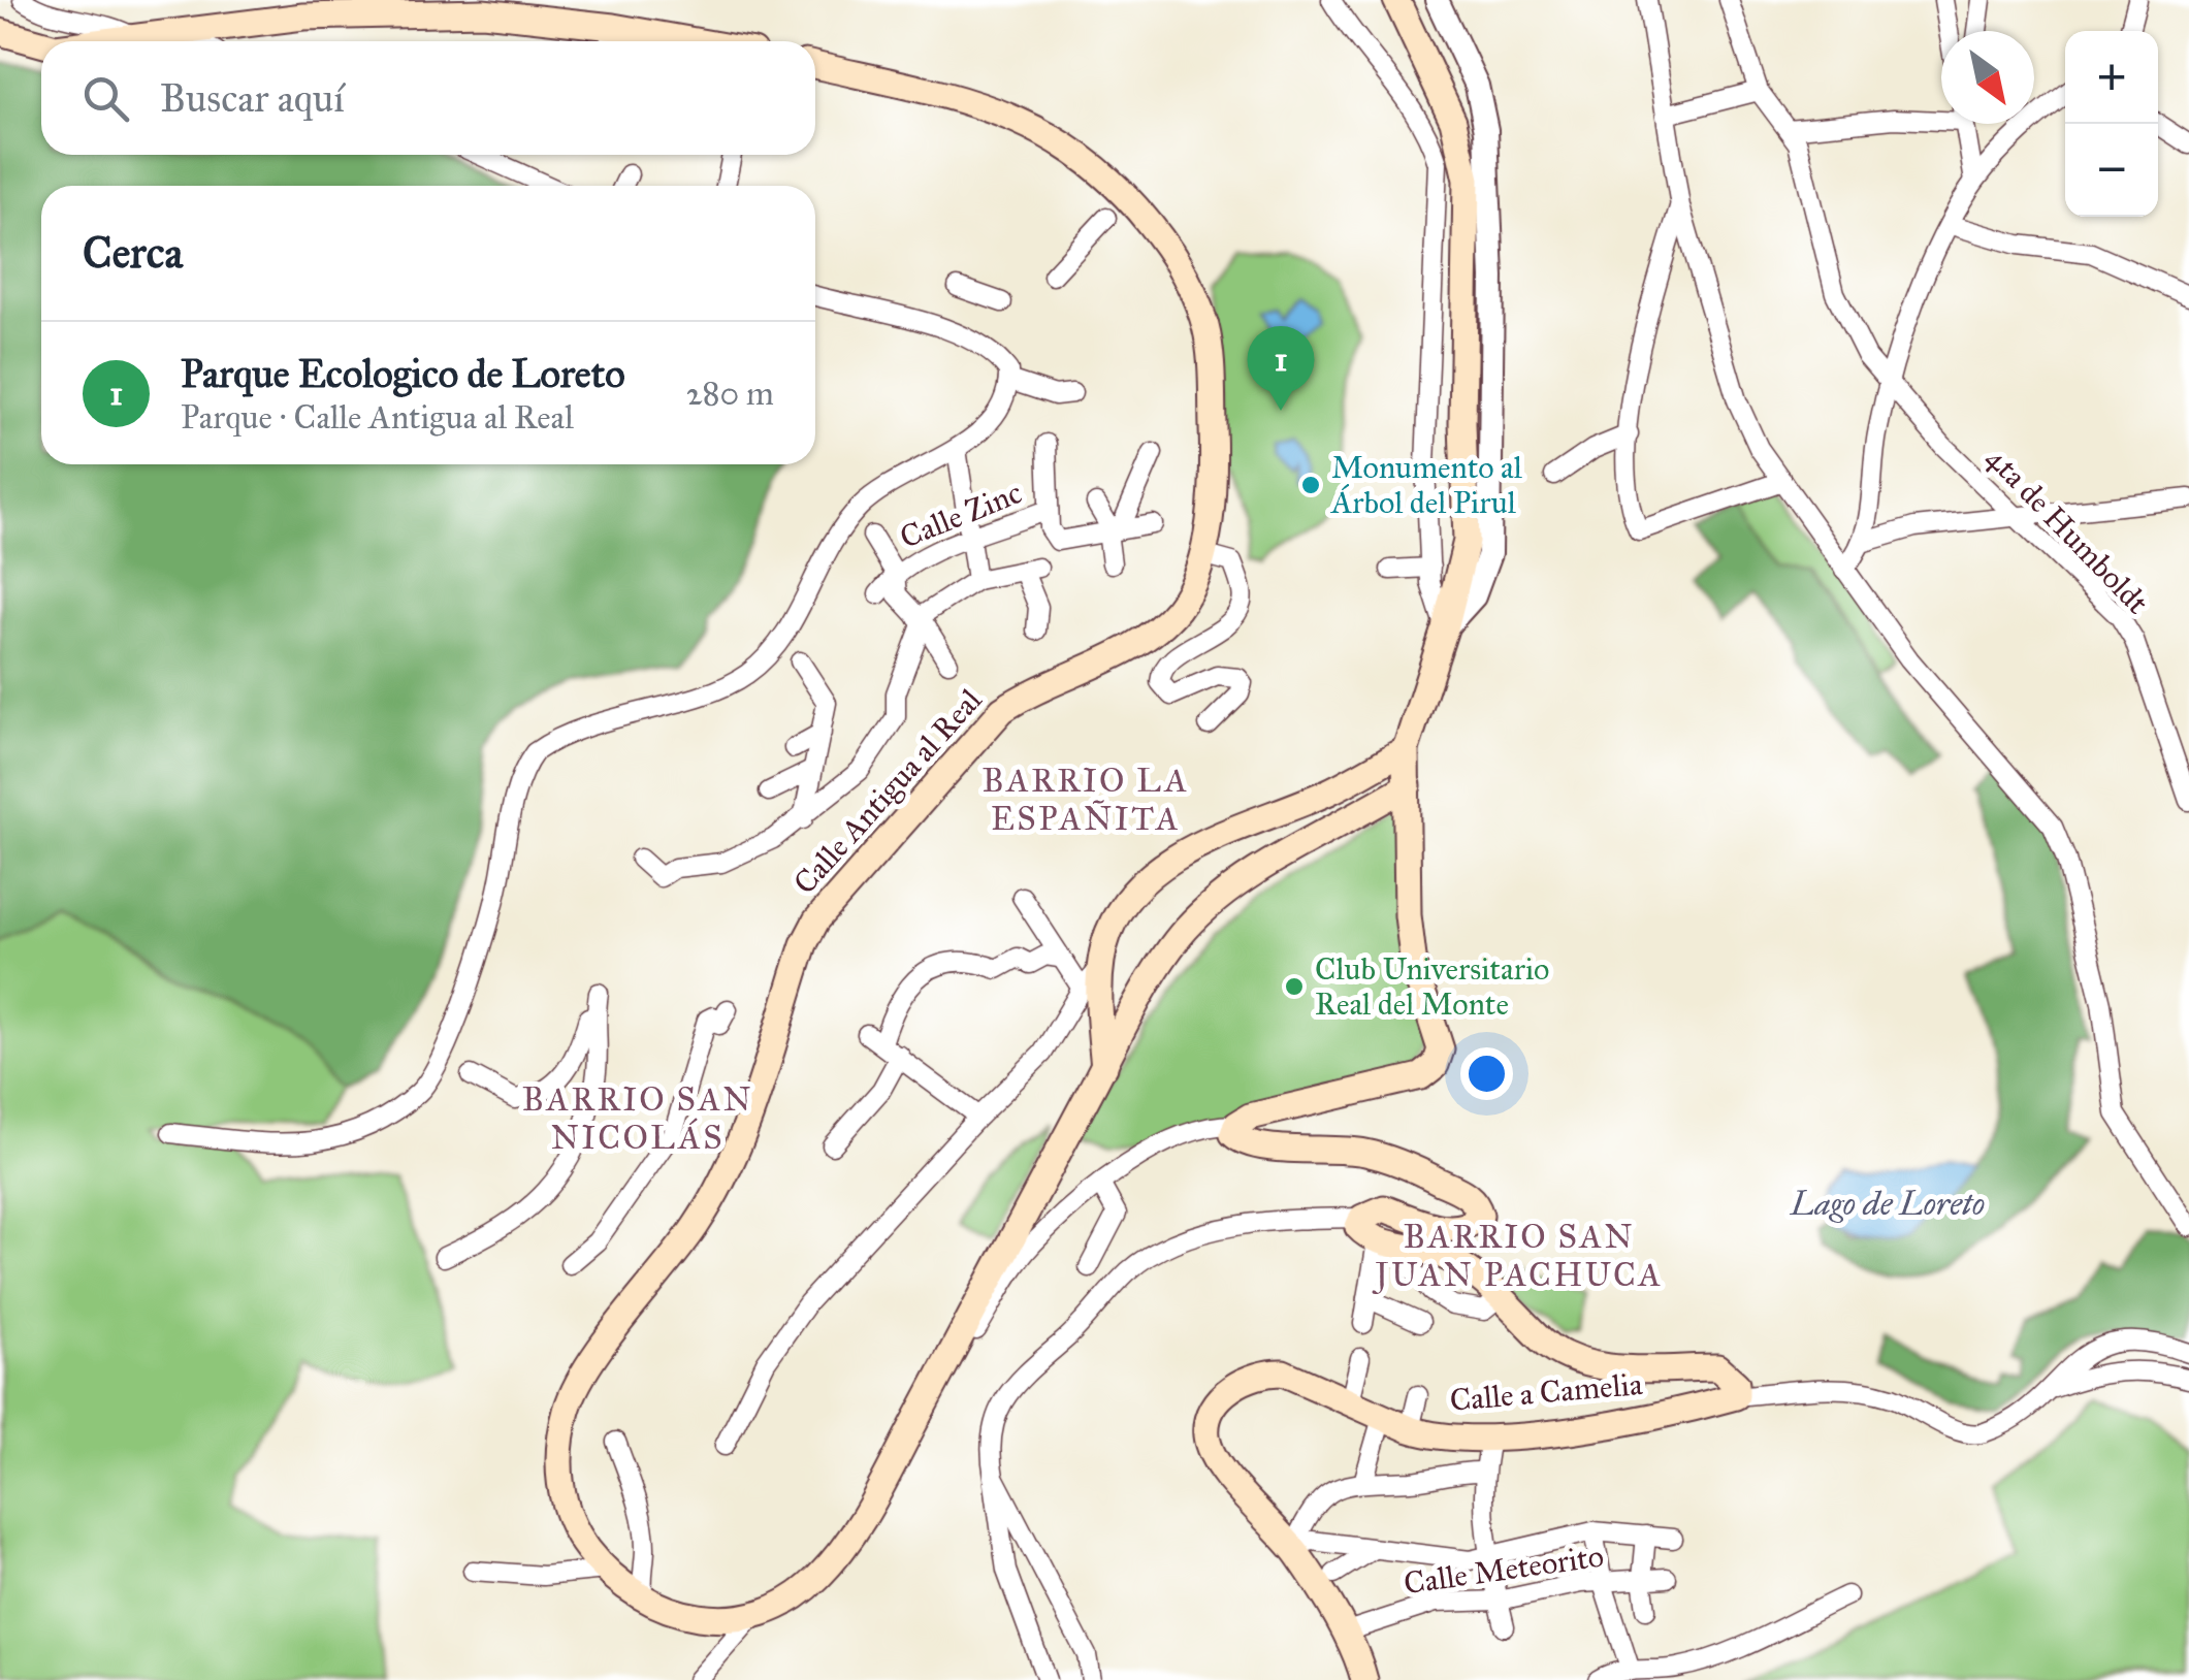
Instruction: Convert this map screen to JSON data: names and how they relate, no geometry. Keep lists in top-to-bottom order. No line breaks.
{"streets":{"main road":["Calle Antigua al Real","Calle a Camelia"],"street":["Calle Zinc","4ta de Humboldt","Calle Meteorito"]},"districts":["BARRIO LA ESPAÑITA","BARRIO SAN NICOLÁS","BARRIO SAN JUAN PACHUCA"],"water":["Lago de Loreto"],"places":["Monumento al Árbol del Pirul","Club Universitario Real del Monte"],"north":"bottom right","page":{"map_buttons":["+","−"],"search":"Buscar aquí","heading":"Cerca","list":[{"mark":"1","name":"Parque Ecologico de Loreto","note":"Parque · Calle Antigua al Real","value":"280 m"}],"pins":"1"}}
